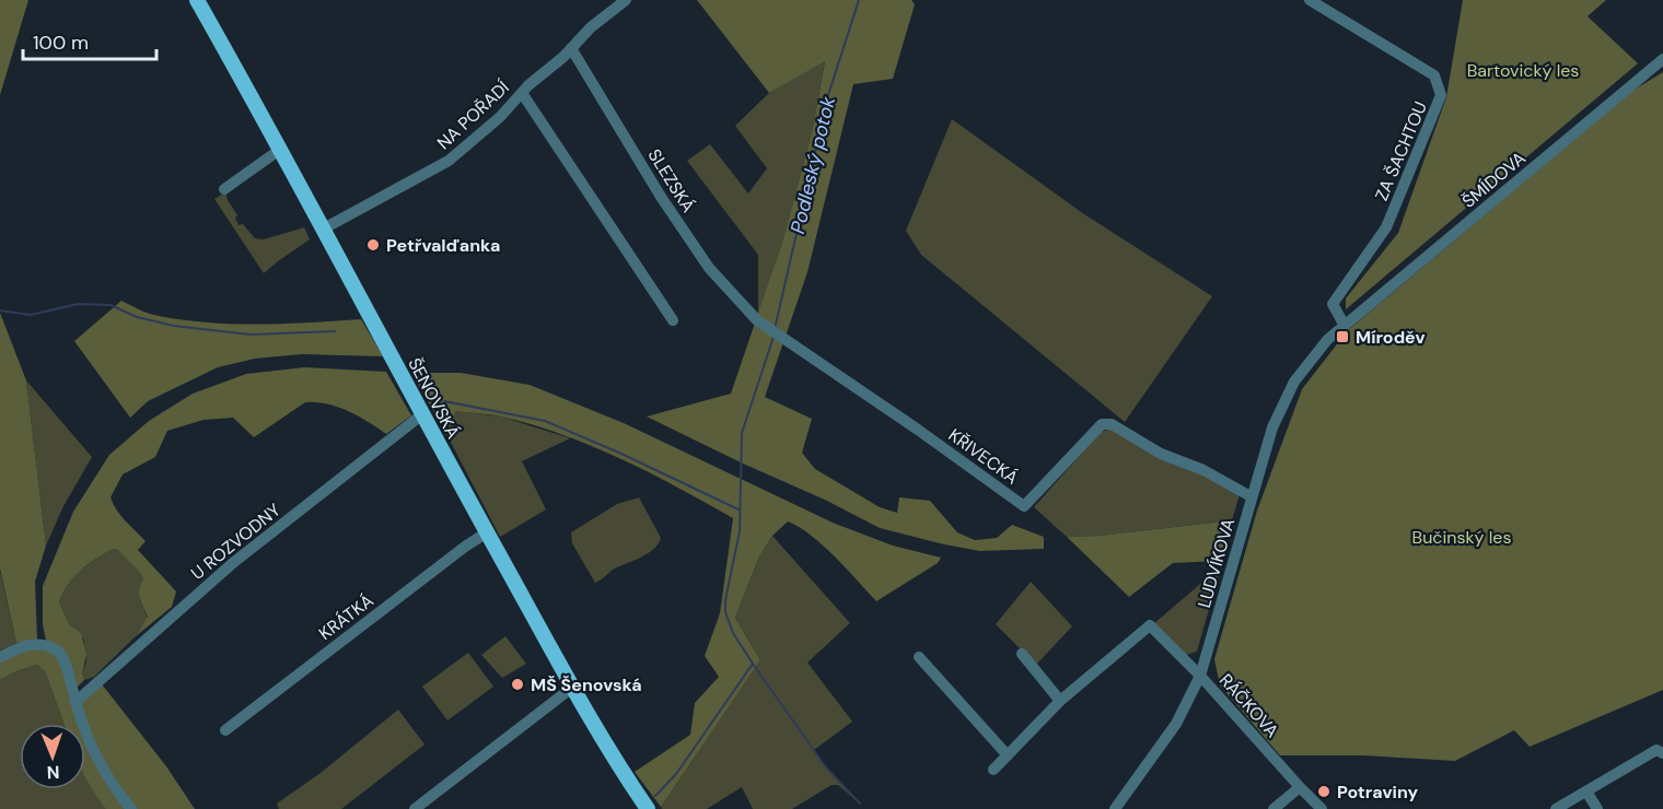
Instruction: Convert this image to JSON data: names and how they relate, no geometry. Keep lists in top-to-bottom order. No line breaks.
{"streets":{"main road":["ŠENOVSKÁ"],"street":["NA POŘADÍ","ZA ŠACHTOU","ŠMÍDOVA","SLEZSKÁ","KŘIVECKÁ","U ROZVODNY","LUDVÍKOVA","KRÁTKÁ","RÁČKOVA"]},"crossings":[["NA POŘADÍ","SLEZSKÁ"],["NA POŘADÍ","ŠENOVSKÁ"],["ZA ŠACHTOU","ŠMÍDOVA"],["ZA ŠACHTOU","LUDVÍKOVA"],["ŠMÍDOVA","LUDVÍKOVA"],["SLEZSKÁ","KŘIVECKÁ"],["ŠENOVSKÁ","U ROZVODNY"],["ŠENOVSKÁ","KRÁTKÁ"],["KŘIVECKÁ","LUDVÍKOVA"],["LUDVÍKOVA","RÁČKOVA"]],"water":["Podleský potok"],"parks":["Bartovický les","Bučinský les"],"places":{"other":["Petřvalďanka","MŠ Šenovská","Potraviny"],"transit":["Míroděv"]},"scale_bar":"100 m","north":"bottom"}
